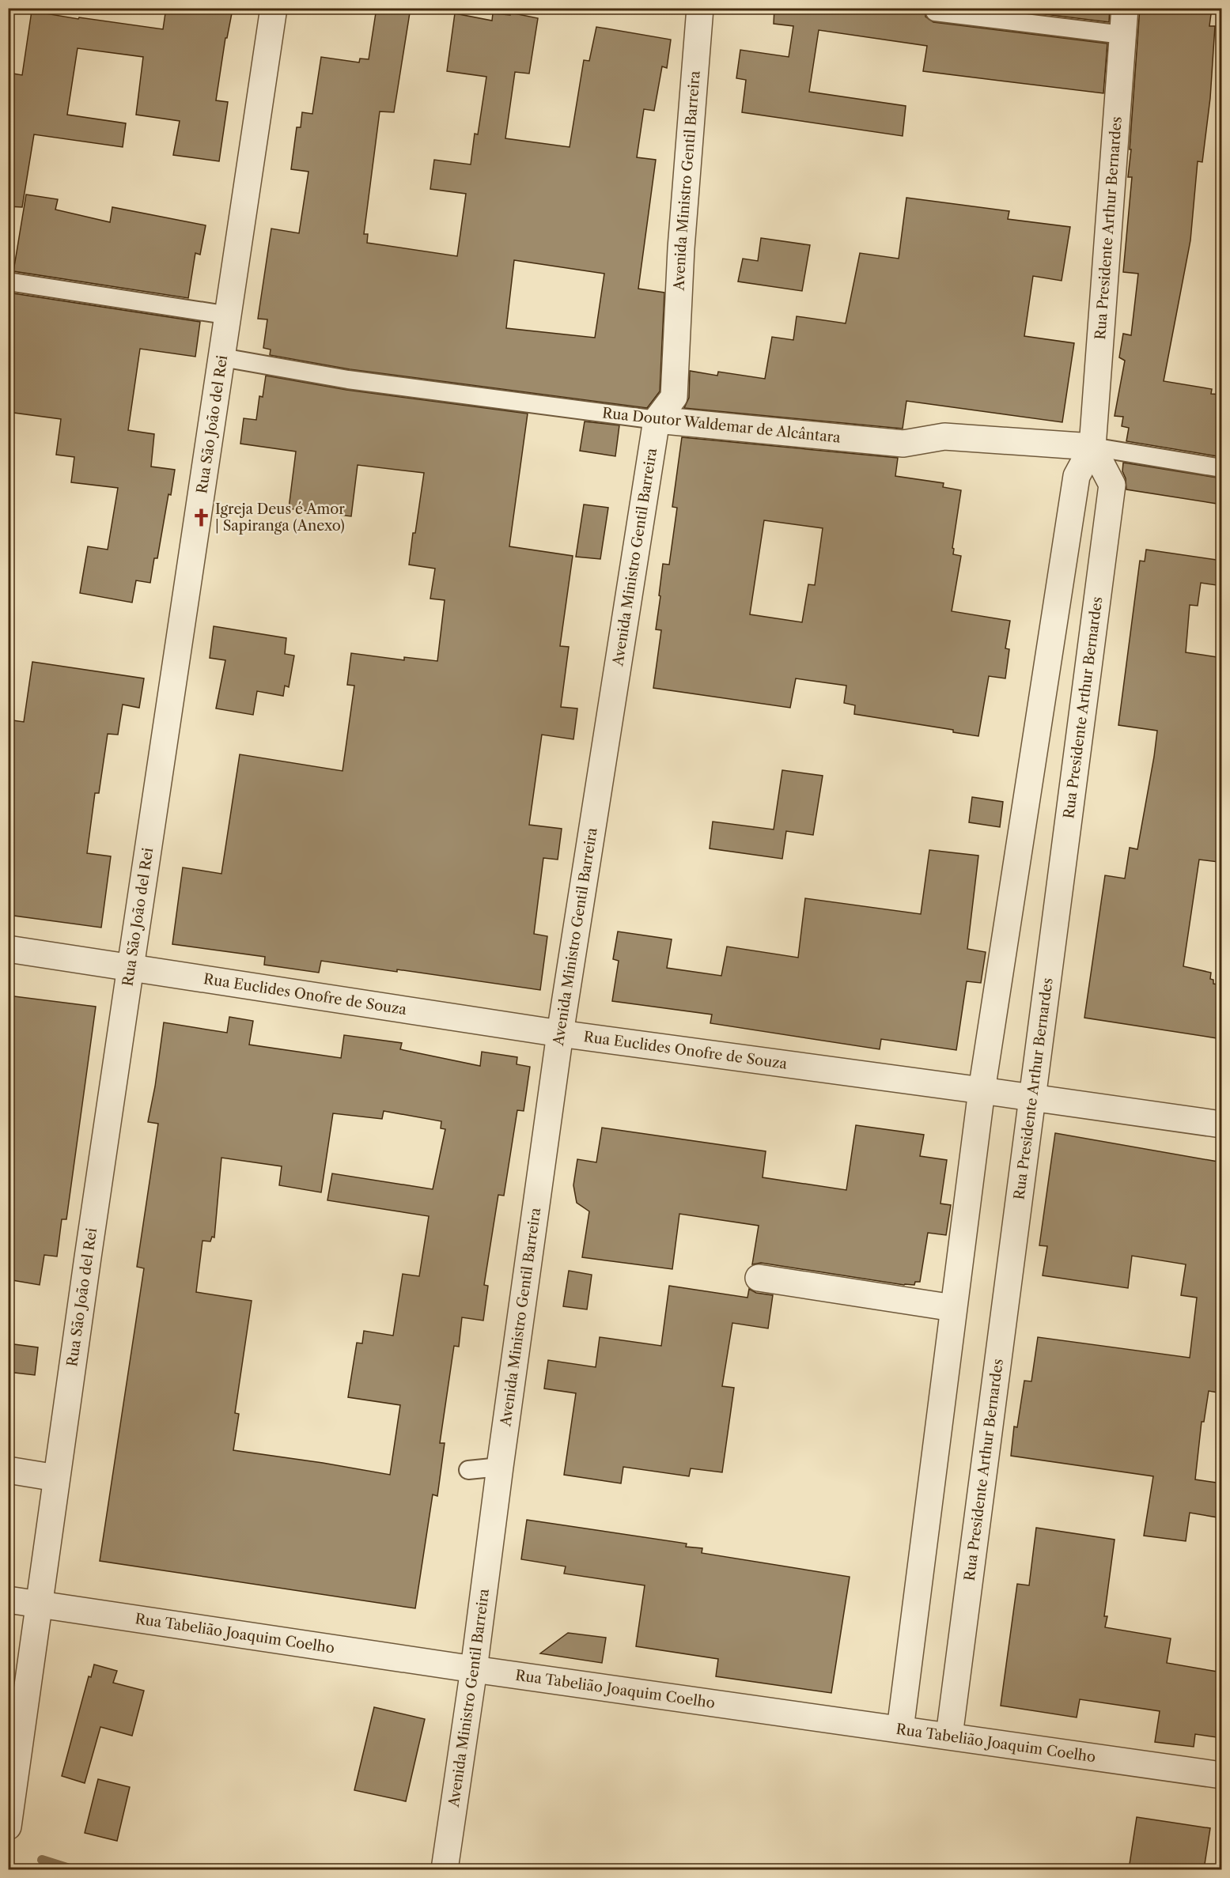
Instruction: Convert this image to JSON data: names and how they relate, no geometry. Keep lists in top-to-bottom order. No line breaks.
{"streets":{"street":["Avenida Ministro Gentil Barreira","Rua Presidente Arthur Bernardes","Rua São João del Rei","Rua Doutor Waldemar de Alcântara","Rua Euclides Onofre de Souza","Rua Tabelião Joaquim Coelho"]},"crossings":[["Avenida Ministro Gentil Barreira","Rua Doutor Waldemar de Alcântara"],["Avenida Ministro Gentil Barreira","Rua Euclides Onofre de Souza"],["Avenida Ministro Gentil Barreira","Rua Tabelião Joaquim Coelho"],["Rua Presidente Arthur Bernardes","Rua Doutor Waldemar de Alcântara"],["Rua Presidente Arthur Bernardes","Rua Euclides Onofre de Souza"],["Rua Presidente Arthur Bernardes","Rua Tabelião Joaquim Coelho"],["Rua São João del Rei","Rua Doutor Waldemar de Alcântara"],["Rua São João del Rei","Rua Euclides Onofre de Souza"],["Rua São João del Rei","Rua Tabelião Joaquim Coelho"]],"places":{"church":["Igreja Deus é Amor | Sapiranga (Anexo)"]}}
